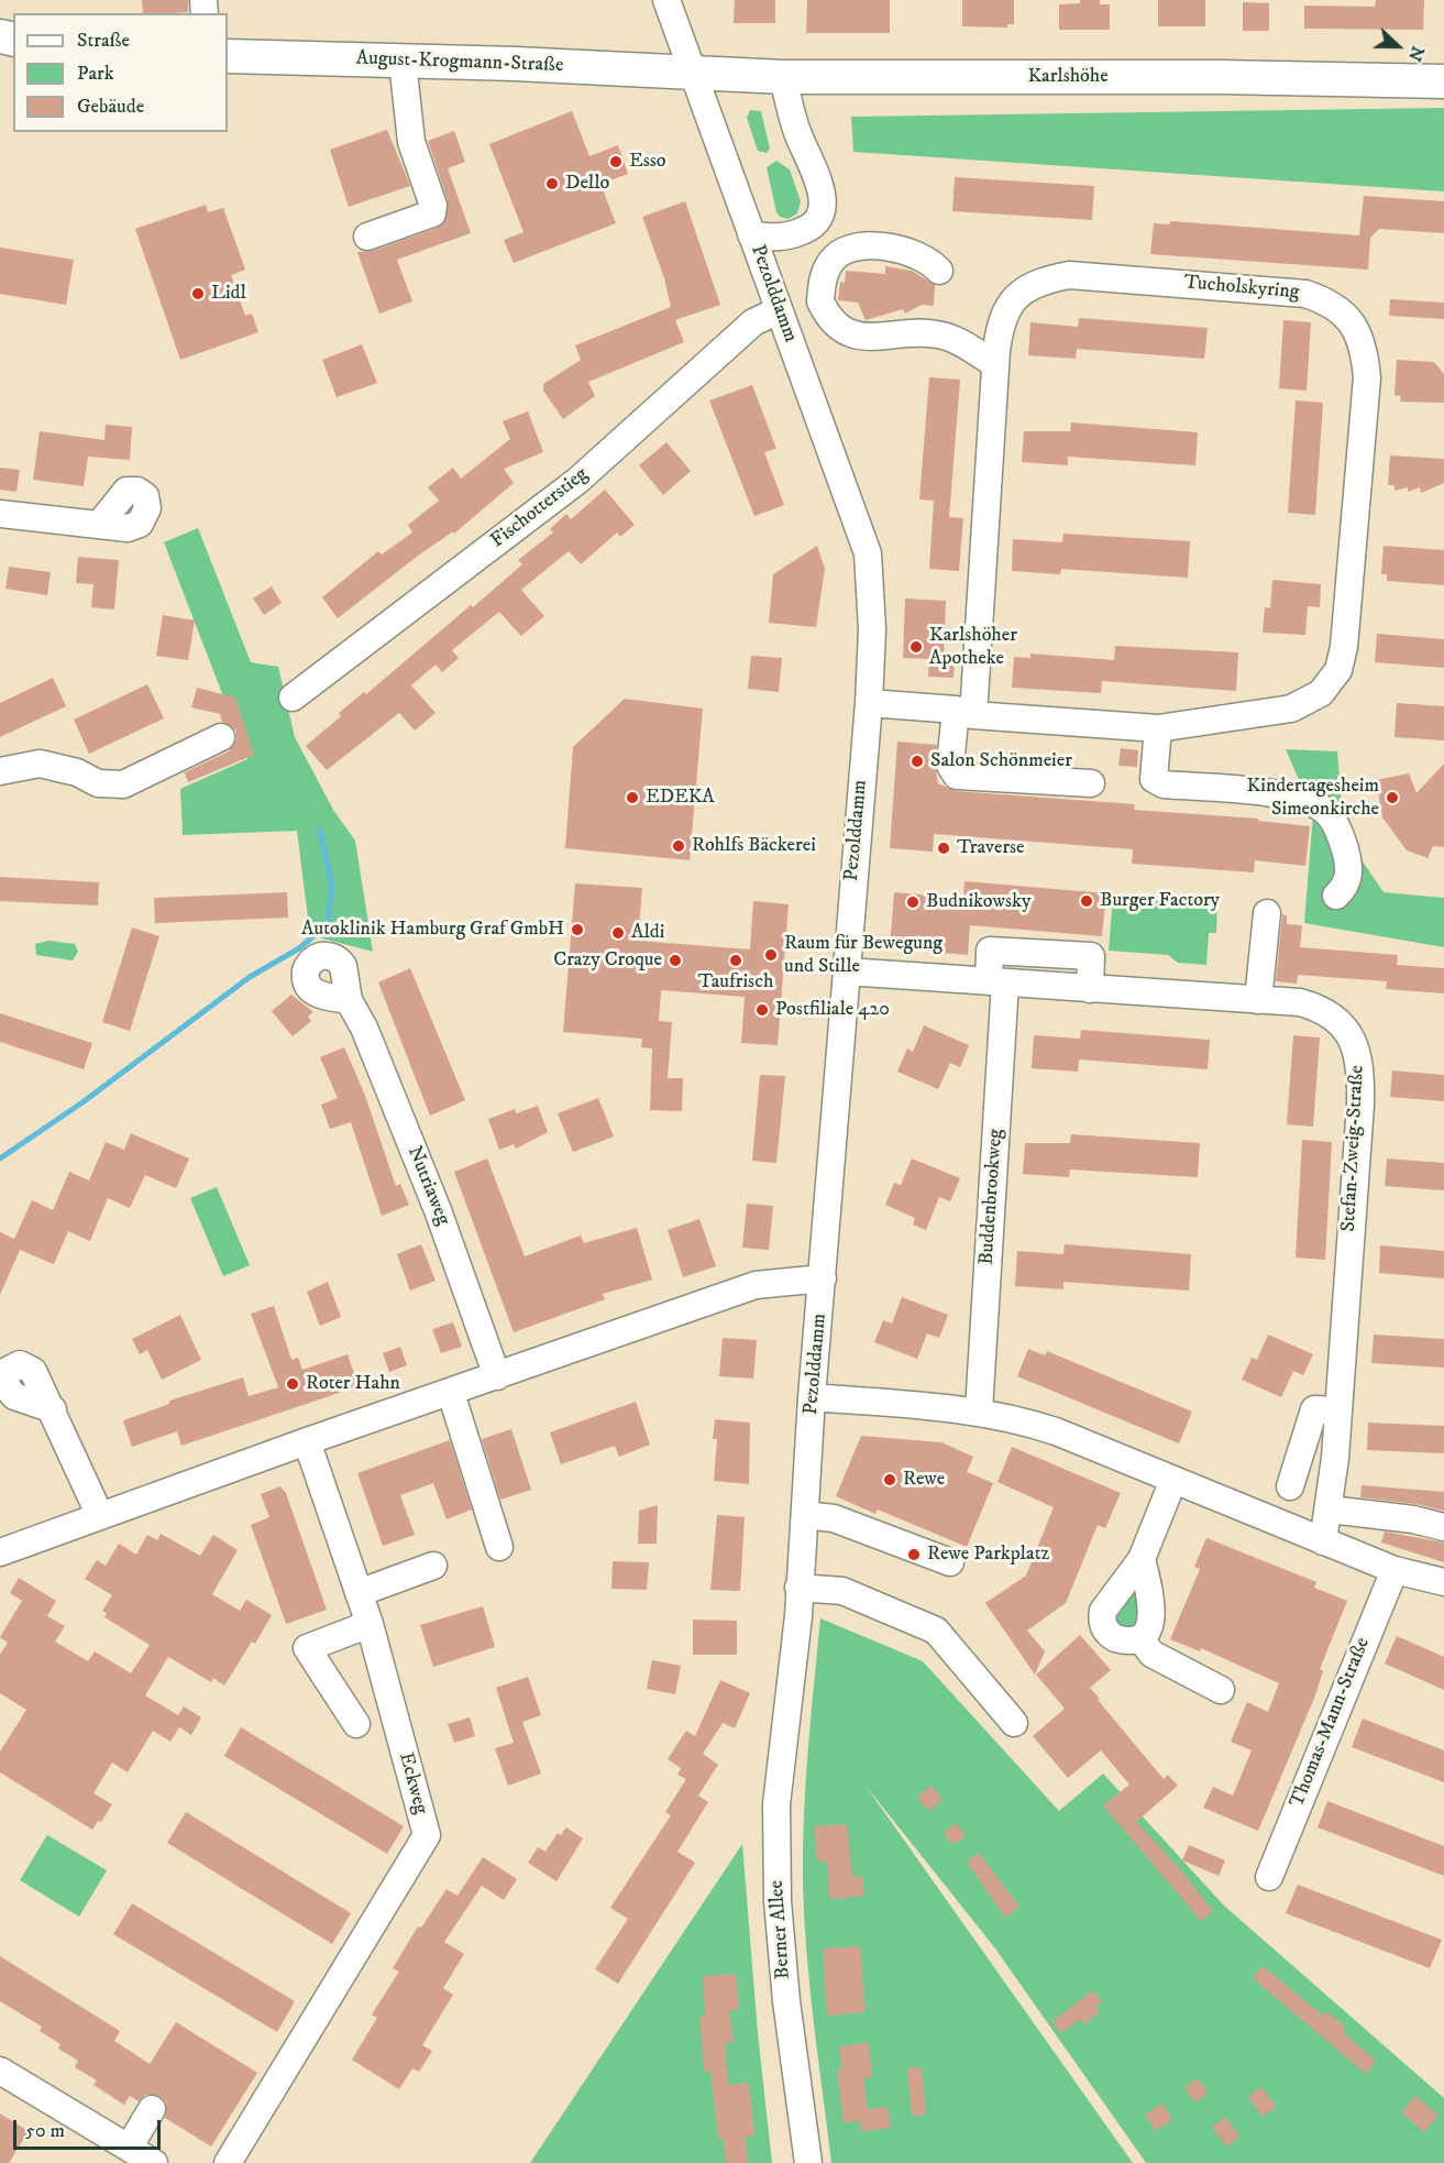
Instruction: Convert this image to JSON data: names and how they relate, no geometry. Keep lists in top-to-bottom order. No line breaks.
{"streets":{"main road":["August-Krogmann-Straße","Karlshöhe"],"street":["Tucholskyring","Pezolddamm","Fischotterstieg","Stefan-Zweig-Straße","Nutriaweg","Buddenbrookweg","Thomas-Mann-Straße","Eckweg","Berner Allee"]},"crossings":[["August-Krogmann-Straße","Karlshöhe"],["August-Krogmann-Straße","Pezolddamm"],["Karlshöhe","Pezolddamm"],["Tucholskyring","Pezolddamm"],["Pezolddamm","Fischotterstieg"],["Pezolddamm","Stefan-Zweig-Straße"],["Pezolddamm","Berner Allee"],["Stefan-Zweig-Straße","Buddenbrookweg"]],"places":["Esso","Dello","Lidl","Karlshöher Apotheke","Salon Schönmeier","EDEKA","Kindertagesheim Simeonkirche","Rohlfs Bäckerei","Traverse","Burger Factory","Budnikowsky","Autoklinik Hamburg Graf GmbH","Aldi","Raum für Bewegung und Stille","Crazy Croque","Taufrisch","Postfiliale 420","Roter Hahn","Rewe","Rewe Parkplatz"],"legend":["Straße","Park","Gebäude"],"scale_bar":"50 m","north":"right"}
